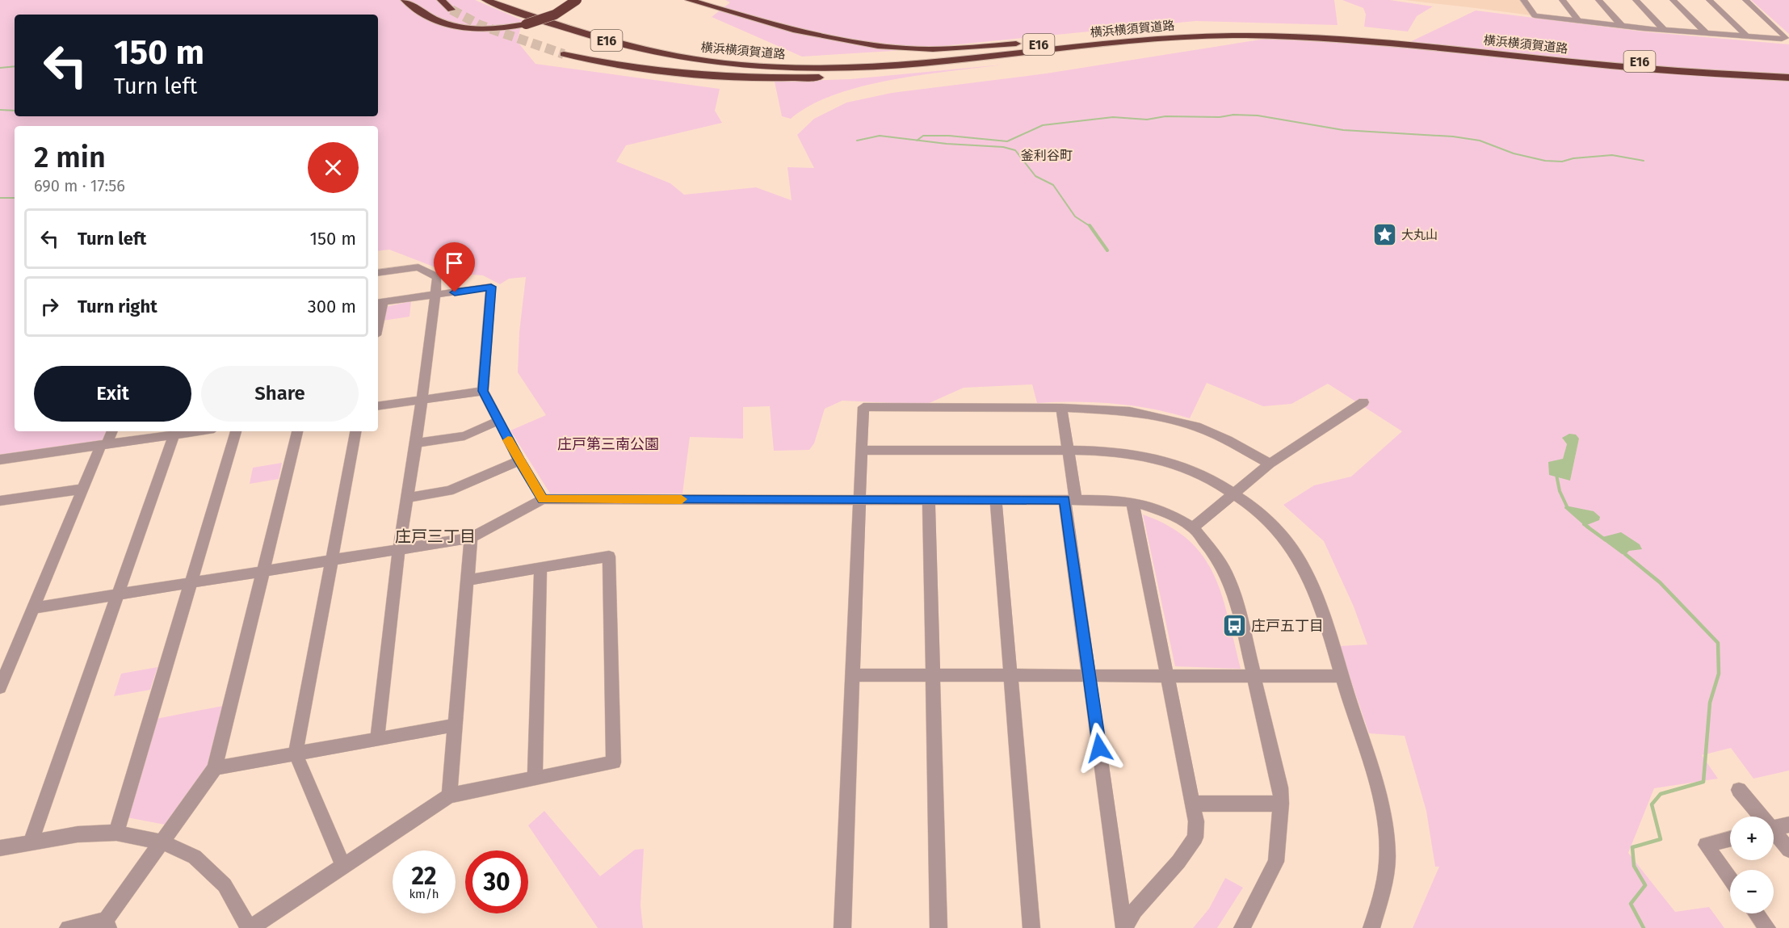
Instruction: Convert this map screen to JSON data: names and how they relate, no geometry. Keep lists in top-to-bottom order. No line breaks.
{"streets":{"highway":["横浜横須賀道路","E16"]},"crossings":[["横浜横須賀道路","E16"]],"districts":["釜利谷町","庄戸三丁目"],"parks":["庄戸第三南公園"],"places":{"place":["大丸山"],"bus stop":["庄戸五丁目"]},"page":{"turn":["150 m","Turn left"],"heading":["2 min","690 m · 17:56"],"list":[{"name":"Turn left","value":"150 m"},{"name":"Turn right","value":"300 m"}],"buttons":["Exit","Share"],"map_buttons":["+","−"],"speed":"22 km/h","limit":"30"}}
